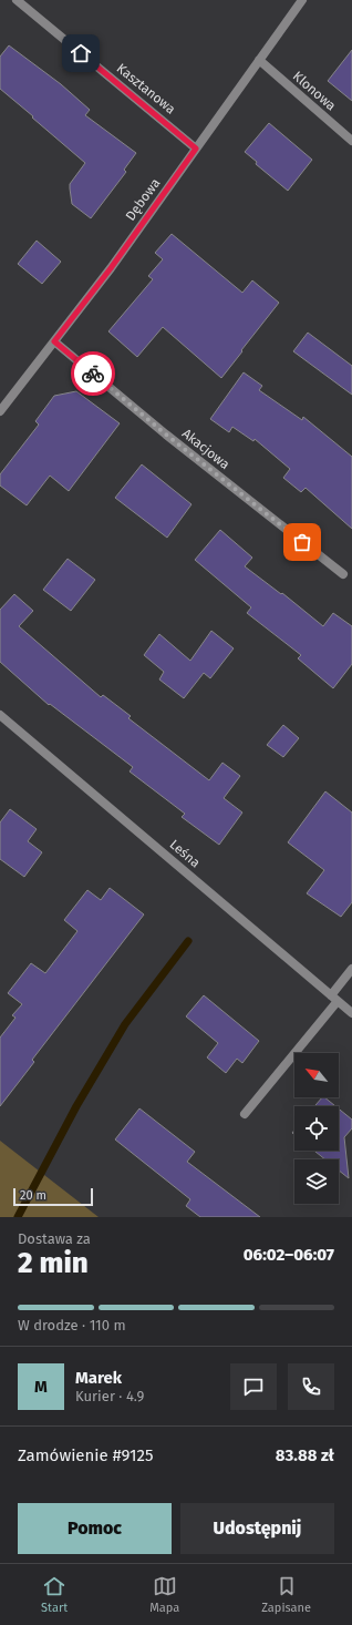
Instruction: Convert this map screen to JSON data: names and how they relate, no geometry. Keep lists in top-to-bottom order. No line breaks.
{"streets":{"street":["Kasztanowa","Klonowa","Dębowa","Akacjowa","Leśna"]},"crossings":[["Kasztanowa","Dębowa"],["Klonowa","Dębowa"],["Dębowa","Akacjowa"]],"scale_bar":"20 m","north":"top left","page":{"scale":"20 m","heading":["2 min","Dostawa za","06:02–06:07"],"panel":["Marek","Kurier · 4.9","Zamówienie #9125","83.88 zł"],"bar":"W drodze · 110 m","round":"M","buttons":["Pomoc","Udostępnij"],"tabs":["Start","Mapa","Zapisane"]}}
